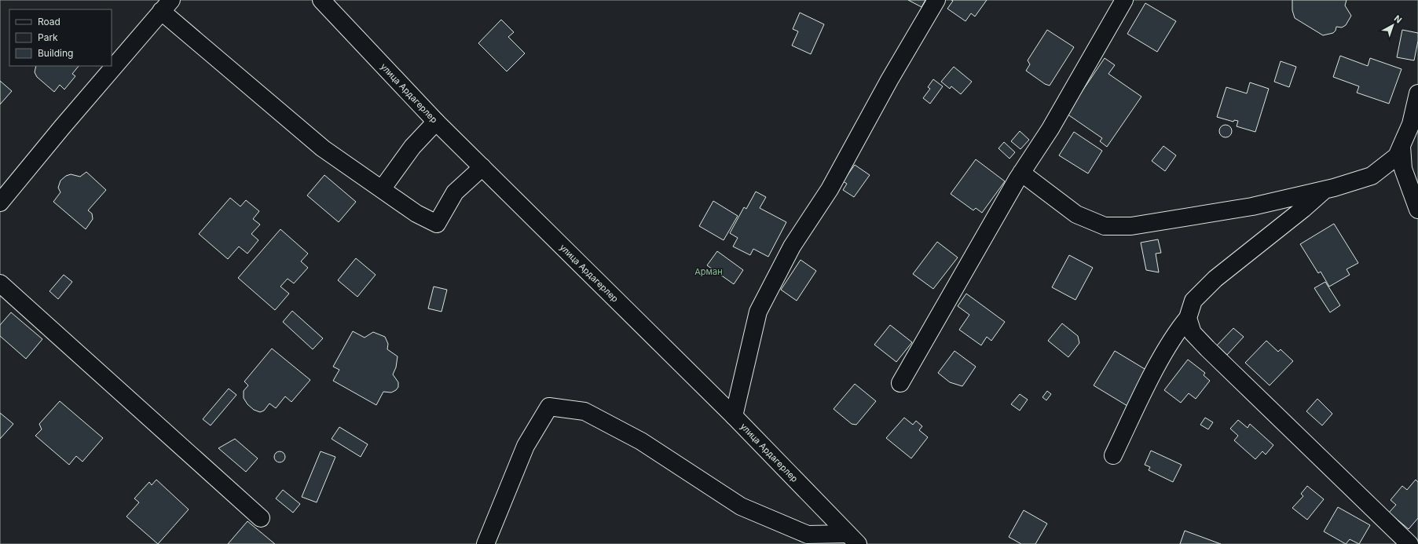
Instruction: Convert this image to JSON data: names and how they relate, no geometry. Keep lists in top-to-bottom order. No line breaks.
{"streets":{"street":["улица Ардагерлер"]},"parks":["Арман"],"legend":["Road","Park","Building"],"north":"top right"}
